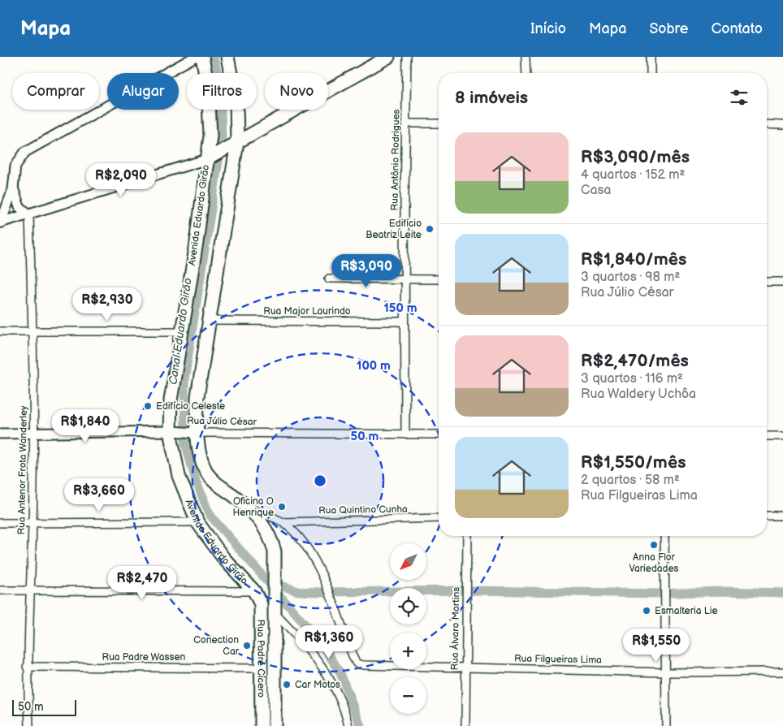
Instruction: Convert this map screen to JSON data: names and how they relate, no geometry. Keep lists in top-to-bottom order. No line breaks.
{"streets":{"main road":["Avenida Eduardo Girão","Rua Padre Cícero"],"street":["Rua Antônio Rodrigues","Rua Major Laurindo","Rua Júlio César","Rua Antenor Frota Wanderley","Rua Quintino Cunha","Rua Álvaro Martins","Rua Padre Wassen","Rua Filgueiras Lima"]},"crossings":[["Rua Antônio Rodrigues","Rua Major Laurindo"],["Rua Antônio Rodrigues","Rua Júlio César"],["Avenida Eduardo Girão","Rua Júlio César"],["Avenida Eduardo Girão","Rua Padre Cícero"],["Rua Júlio César","Rua Antenor Frota Wanderley"],["Rua Antenor Frota Wanderley","Rua Padre Wassen"],["Rua Quintino Cunha","Rua Filgueiras Lima"],["Rua Álvaro Martins","Rua Filgueiras Lima"],["Rua Padre Wassen","Rua Padre Cícero"]],"water":["Canal Eduardo Girão"],"places":["Edifício Beatriz Leite","Edifício Celeste","Oficina O Henrique","Anna Flor Variedades","Esmalteria Lie","Conection Car","Car Motos"],"scale_bar":"50 m","north":"bottom left","page":{"header":"Mapa","nav":["Início","Mapa","Sobre","Contato"],"chip":["Comprar","Alugar","Filtros","Novo"],"heading":"8 imóveis","list":[{"name":"R$3,090/mês","note":"4 quartos · 152 m² · Casa"},{"name":"R$1,840/mês","note":"3 quartos · 98 m² · Rua Júlio César"},{"name":"R$2,470/mês","note":"3 quartos · 116 m² · Rua Waldery Uchôa"},{"name":"R$1,550/mês","note":"2 quartos · 58 m² · Rua Filgueiras Lima"}],"price":["R$2,090","R$3,090","R$2,930","R$1,840","R$3,660","R$2,470","R$1,360","R$1,550"],"map_buttons":["+","−"],"scale":"50 m"},"rings":["150 m","100 m","50 m"]}
